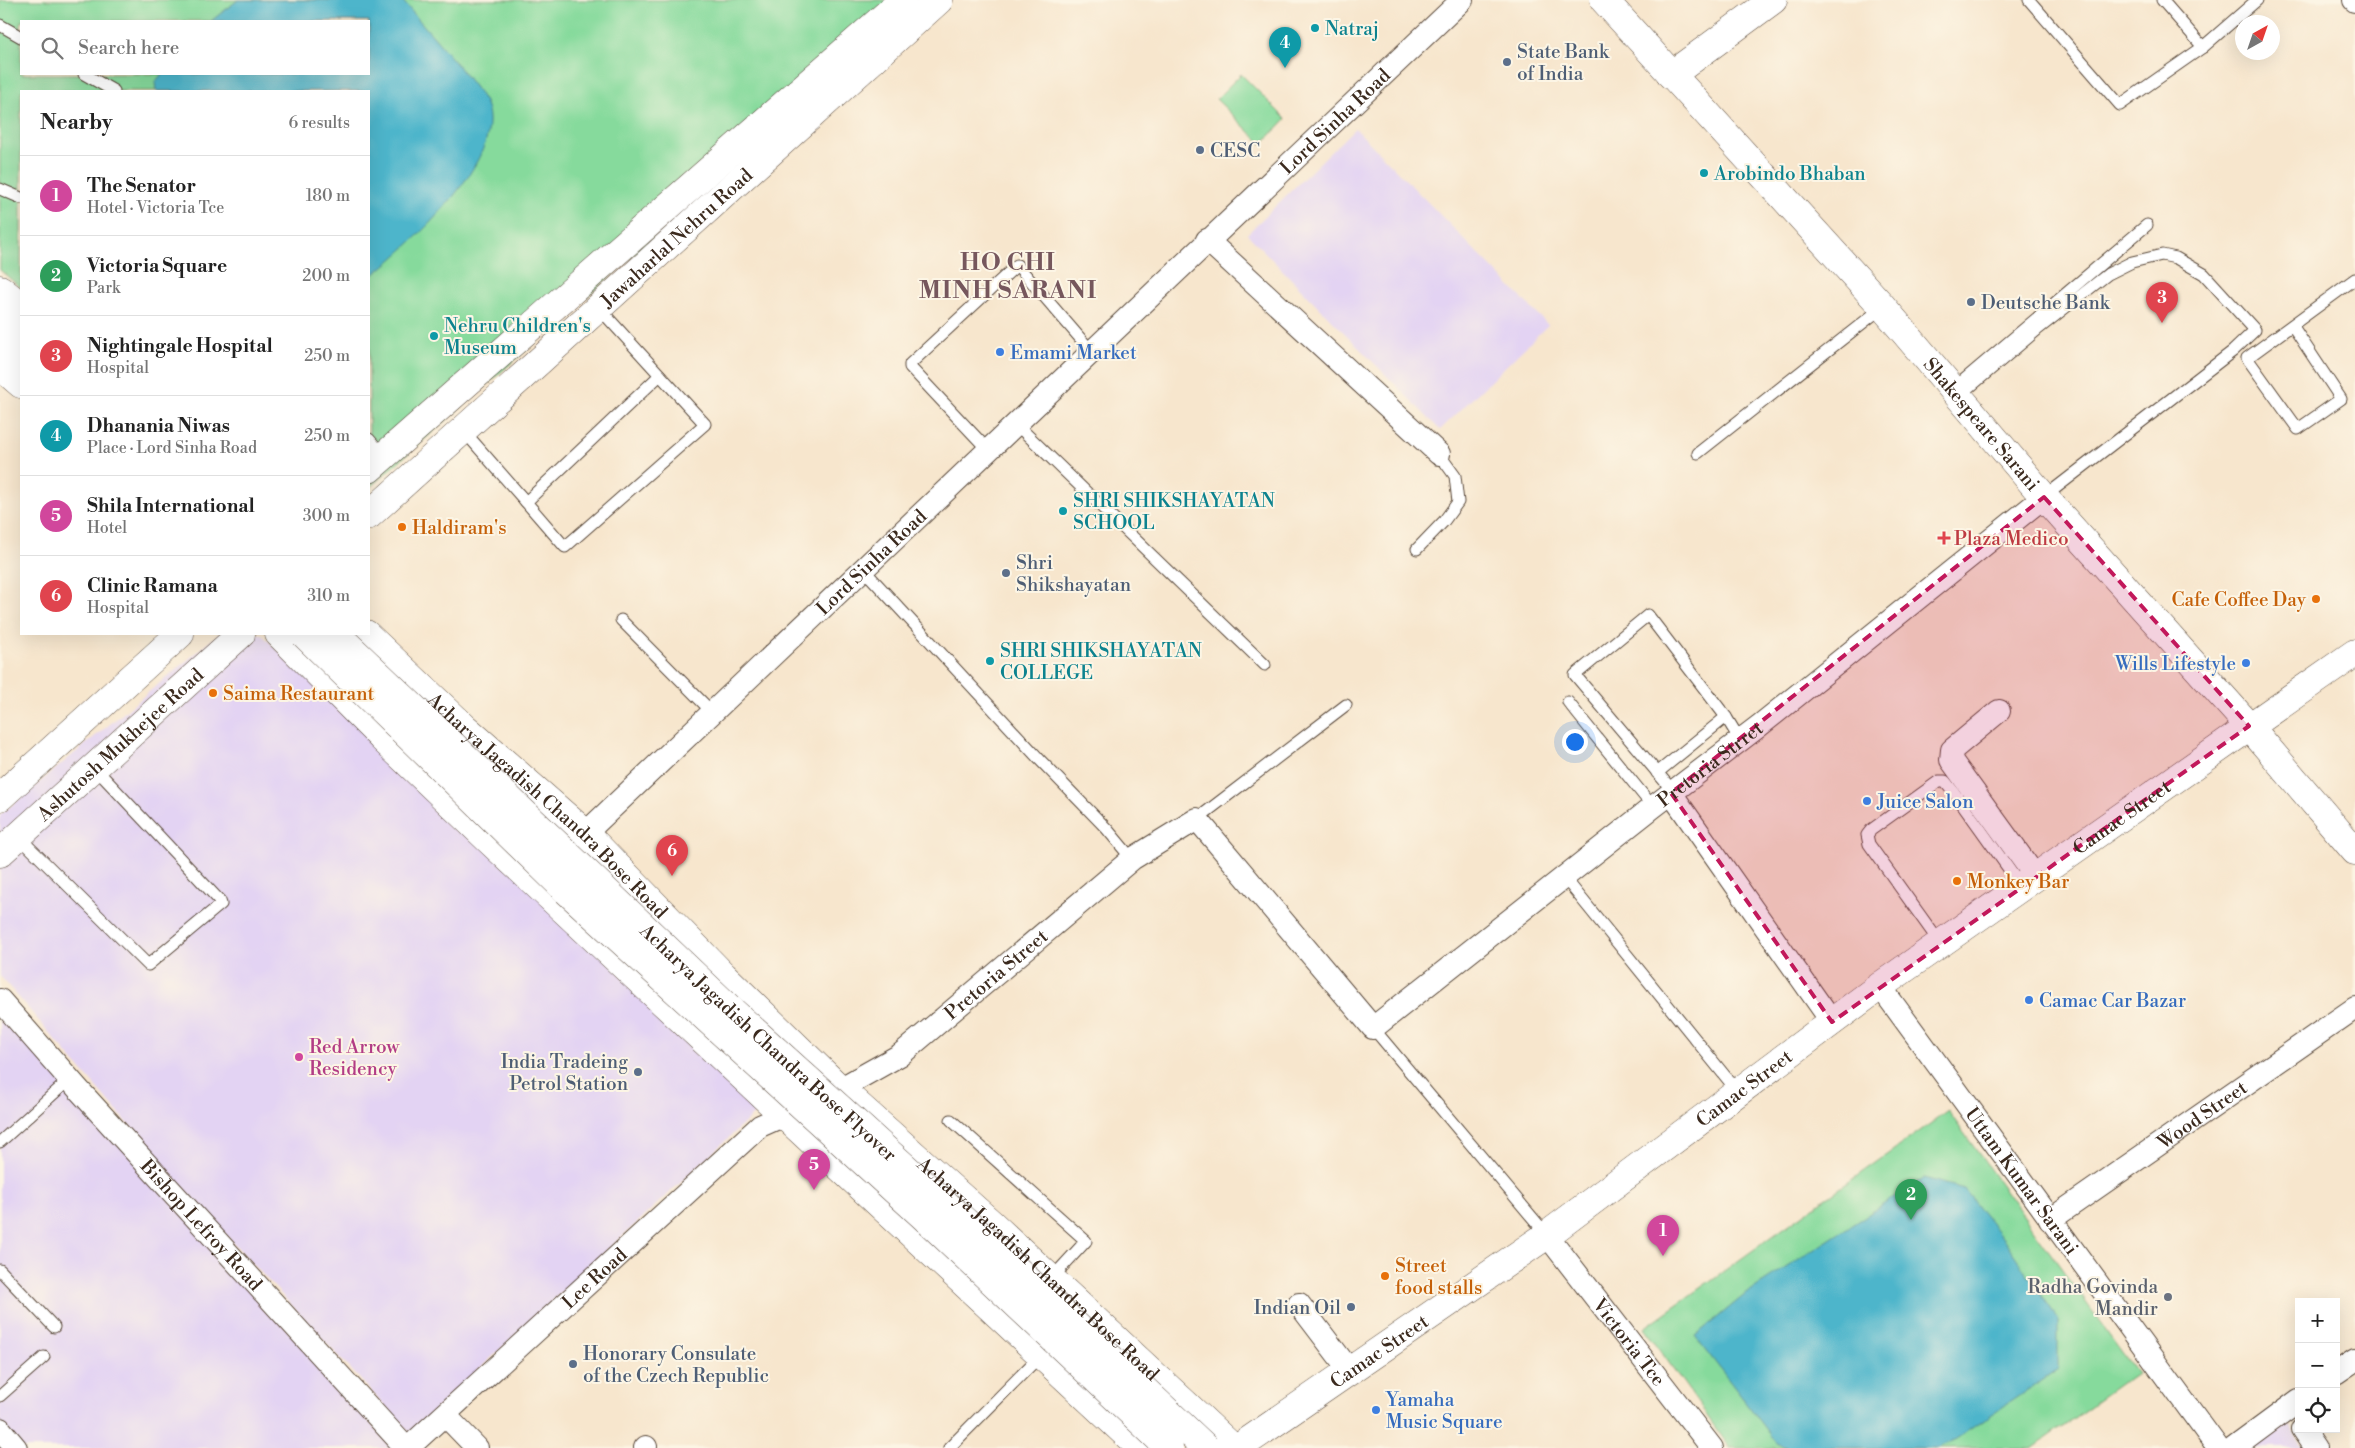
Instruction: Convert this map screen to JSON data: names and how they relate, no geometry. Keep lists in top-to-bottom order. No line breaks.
{"streets":{"main road":["Jawaharlal Nehru Road","Shakespeare Sarani","Ashutosh Mukhejee Road","Acharya Jagadish Chandra Bose Road","Camac Street","Acharya Jagadish Chandra Bose Flyover"],"street":["Lord Sinha Road","Pretoria Strret","Pretoria Street","Wood Street","Uttam Kumar Sarani","Bishop Lefroy Road","Lee Road","Victoria Tce"]},"crossings":[["Lord Sinha Road","Acharya Jagadish Chandra Bose Road"],["Shakespeare Sarani","Pretoria Strret"],["Shakespeare Sarani","Camac Street"],["Acharya Jagadish Chandra Bose Road","Pretoria Street"],["Camac Street","Uttam Kumar Sarani"],["Camac Street","Victoria Tce"],["Pretoria Street","Lee Road"],["Wood Street","Uttam Kumar Sarani"],["Bishop Lefroy Road","Lee Road"]],"districts":["HO CHI MINH SARANI"],"places":{"other":["Natraj","State Bank of India","CESC","Arobindo Bhaban","Deutsche Bank","Nehru Children's Museum","Emami Market","SHRI SHIKSHAYATAN SCHOOL","Haldiram's","Shri Shikshayatan","Cafe Coffee Day","SHRI SHIKSHAYATAN COLLEGE","Wills Lifestyle","Saima Restaurant","Juice Salon","Monkey Bar","Camac Car Bazar","Red Arrow Residency","India Tradeing Petrol Station","Street food stalls","Radha Govinda Mandir","Indian Oil","Honorary Consulate of the Czech Republic","Yamaha Music Square"],"health":["Plaza Medico"]},"north":"top right","page":{"search":"Search here","pins":["4","3","6","5","2","1"],"heading":["Nearby","6 results"],"list":[{"mark":"1","name":"The Senator","note":"Hotel · Victoria Tce","value":"180 m"},{"mark":"2","name":"Victoria Square","note":"Park","value":"200 m"},{"mark":"3","name":"Nightingale Hospital","note":"Hospital","value":"250 m"},{"mark":"4","name":"Dhanania Niwas","note":"Place · Lord Sinha Road","value":"250 m"},{"mark":"5","name":"Shila International","note":"Hotel","value":"300 m"},{"mark":"6","name":"Clinic Ramana","note":"Hospital","value":"310 m"}],"map_buttons":["+","−"]}}
